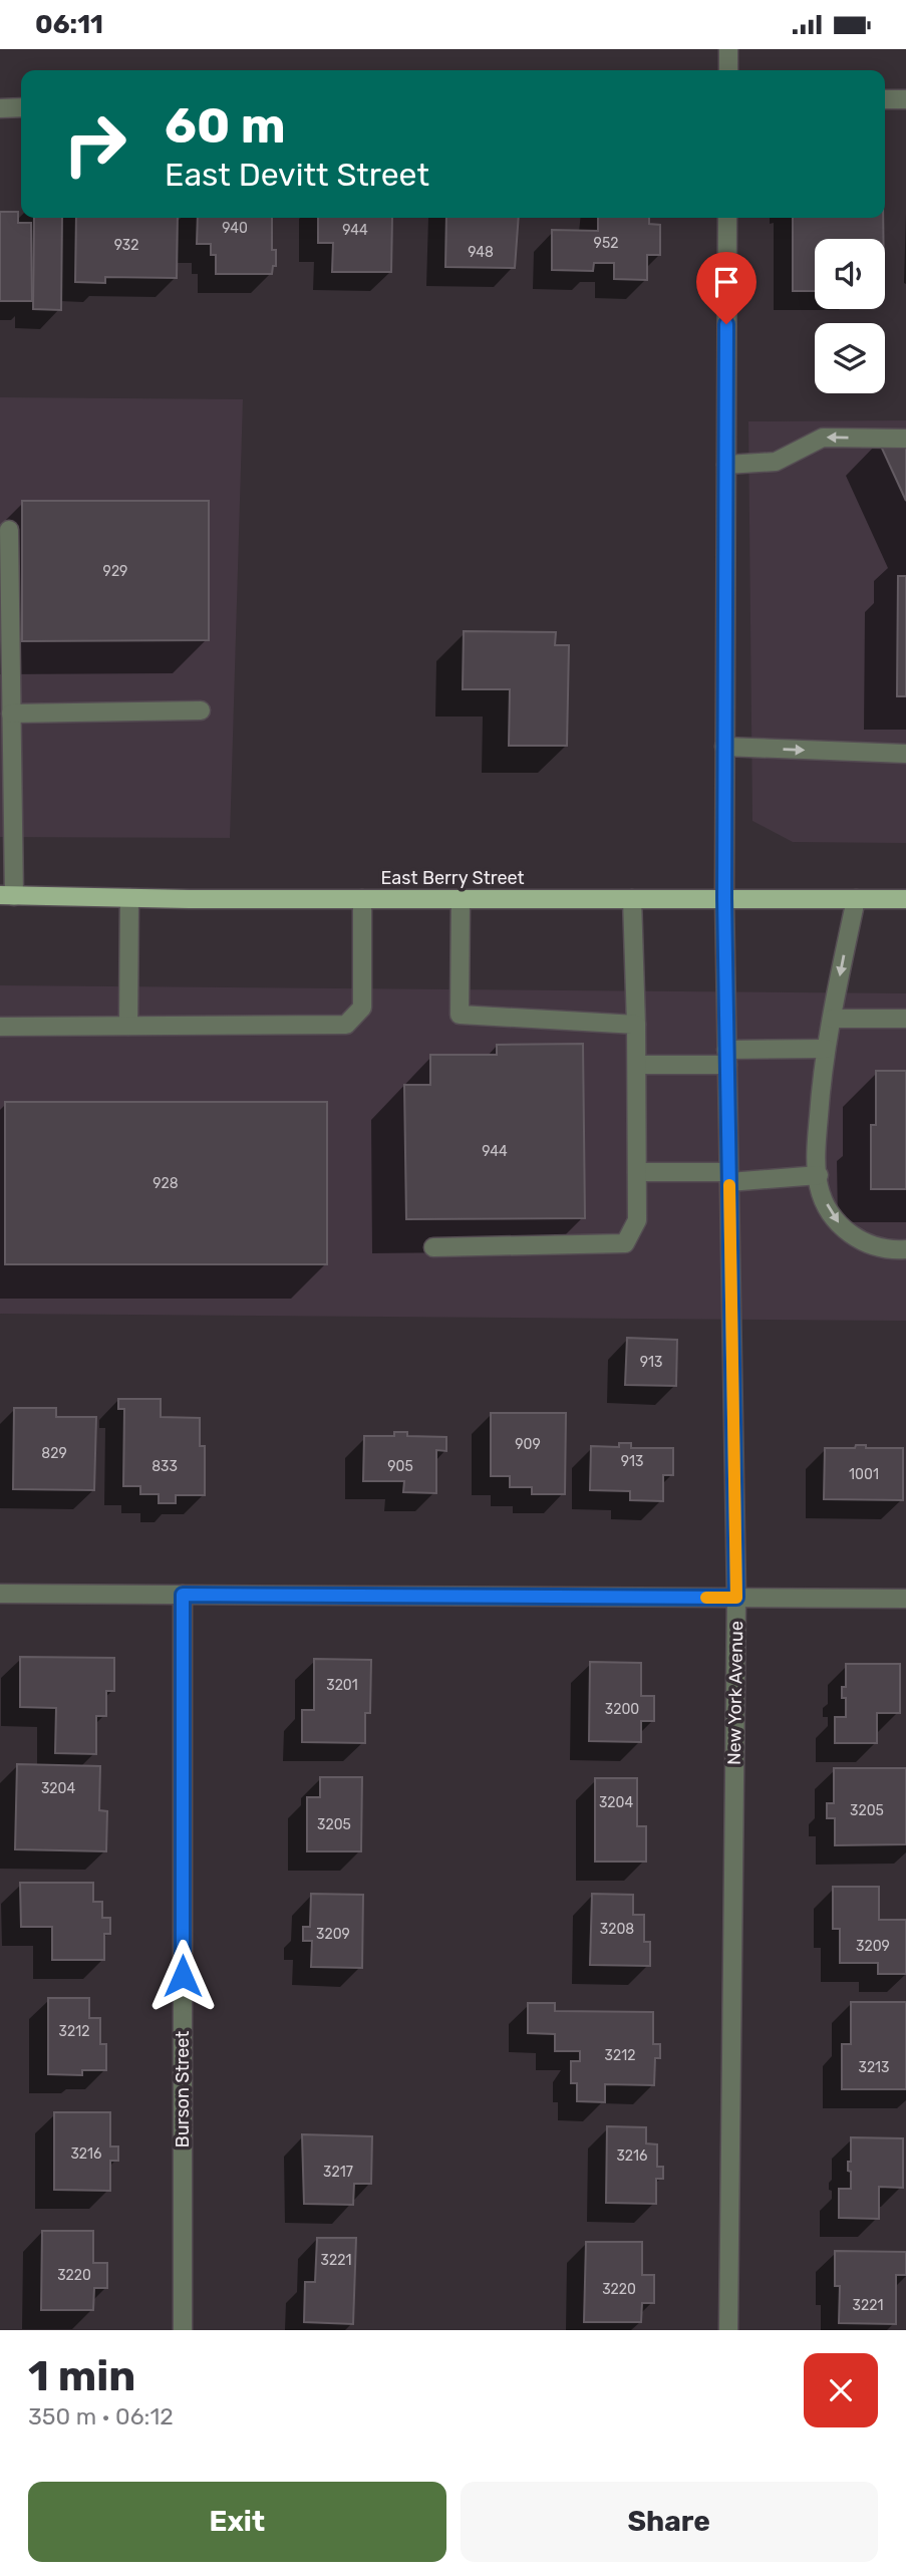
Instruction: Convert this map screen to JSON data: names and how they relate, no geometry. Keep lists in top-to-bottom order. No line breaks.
{"streets":{"main road":["East Berry Street"],"street":["New York Avenue","Burson Street"]},"crossings":[["East Berry Street","New York Avenue"]],"house_numbers":["940","944","952","932","948","929","944","928","913","909","829","913","833","905","1001","3201","3200","3204","3204","3205","3205","3208","3209","3209","3212","3212","3213","3216","3216","3217","3221","3220","3220","3221"],"page":{"status":"06:11","turn":["60 m","East Devitt Street"],"heading":["1 min","350 m · 06:12"],"buttons":["Exit","Share"]}}
